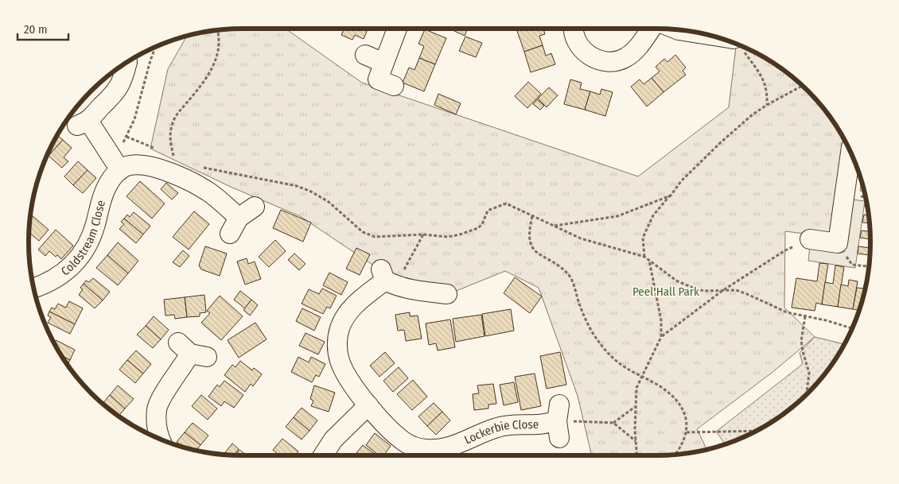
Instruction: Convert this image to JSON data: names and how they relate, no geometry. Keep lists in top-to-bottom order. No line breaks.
{"streets":{"street":["Coldstream Close","Lockerbie Close"]},"parks":["Peel Hall Park"],"scale_bar":"20 m"}
